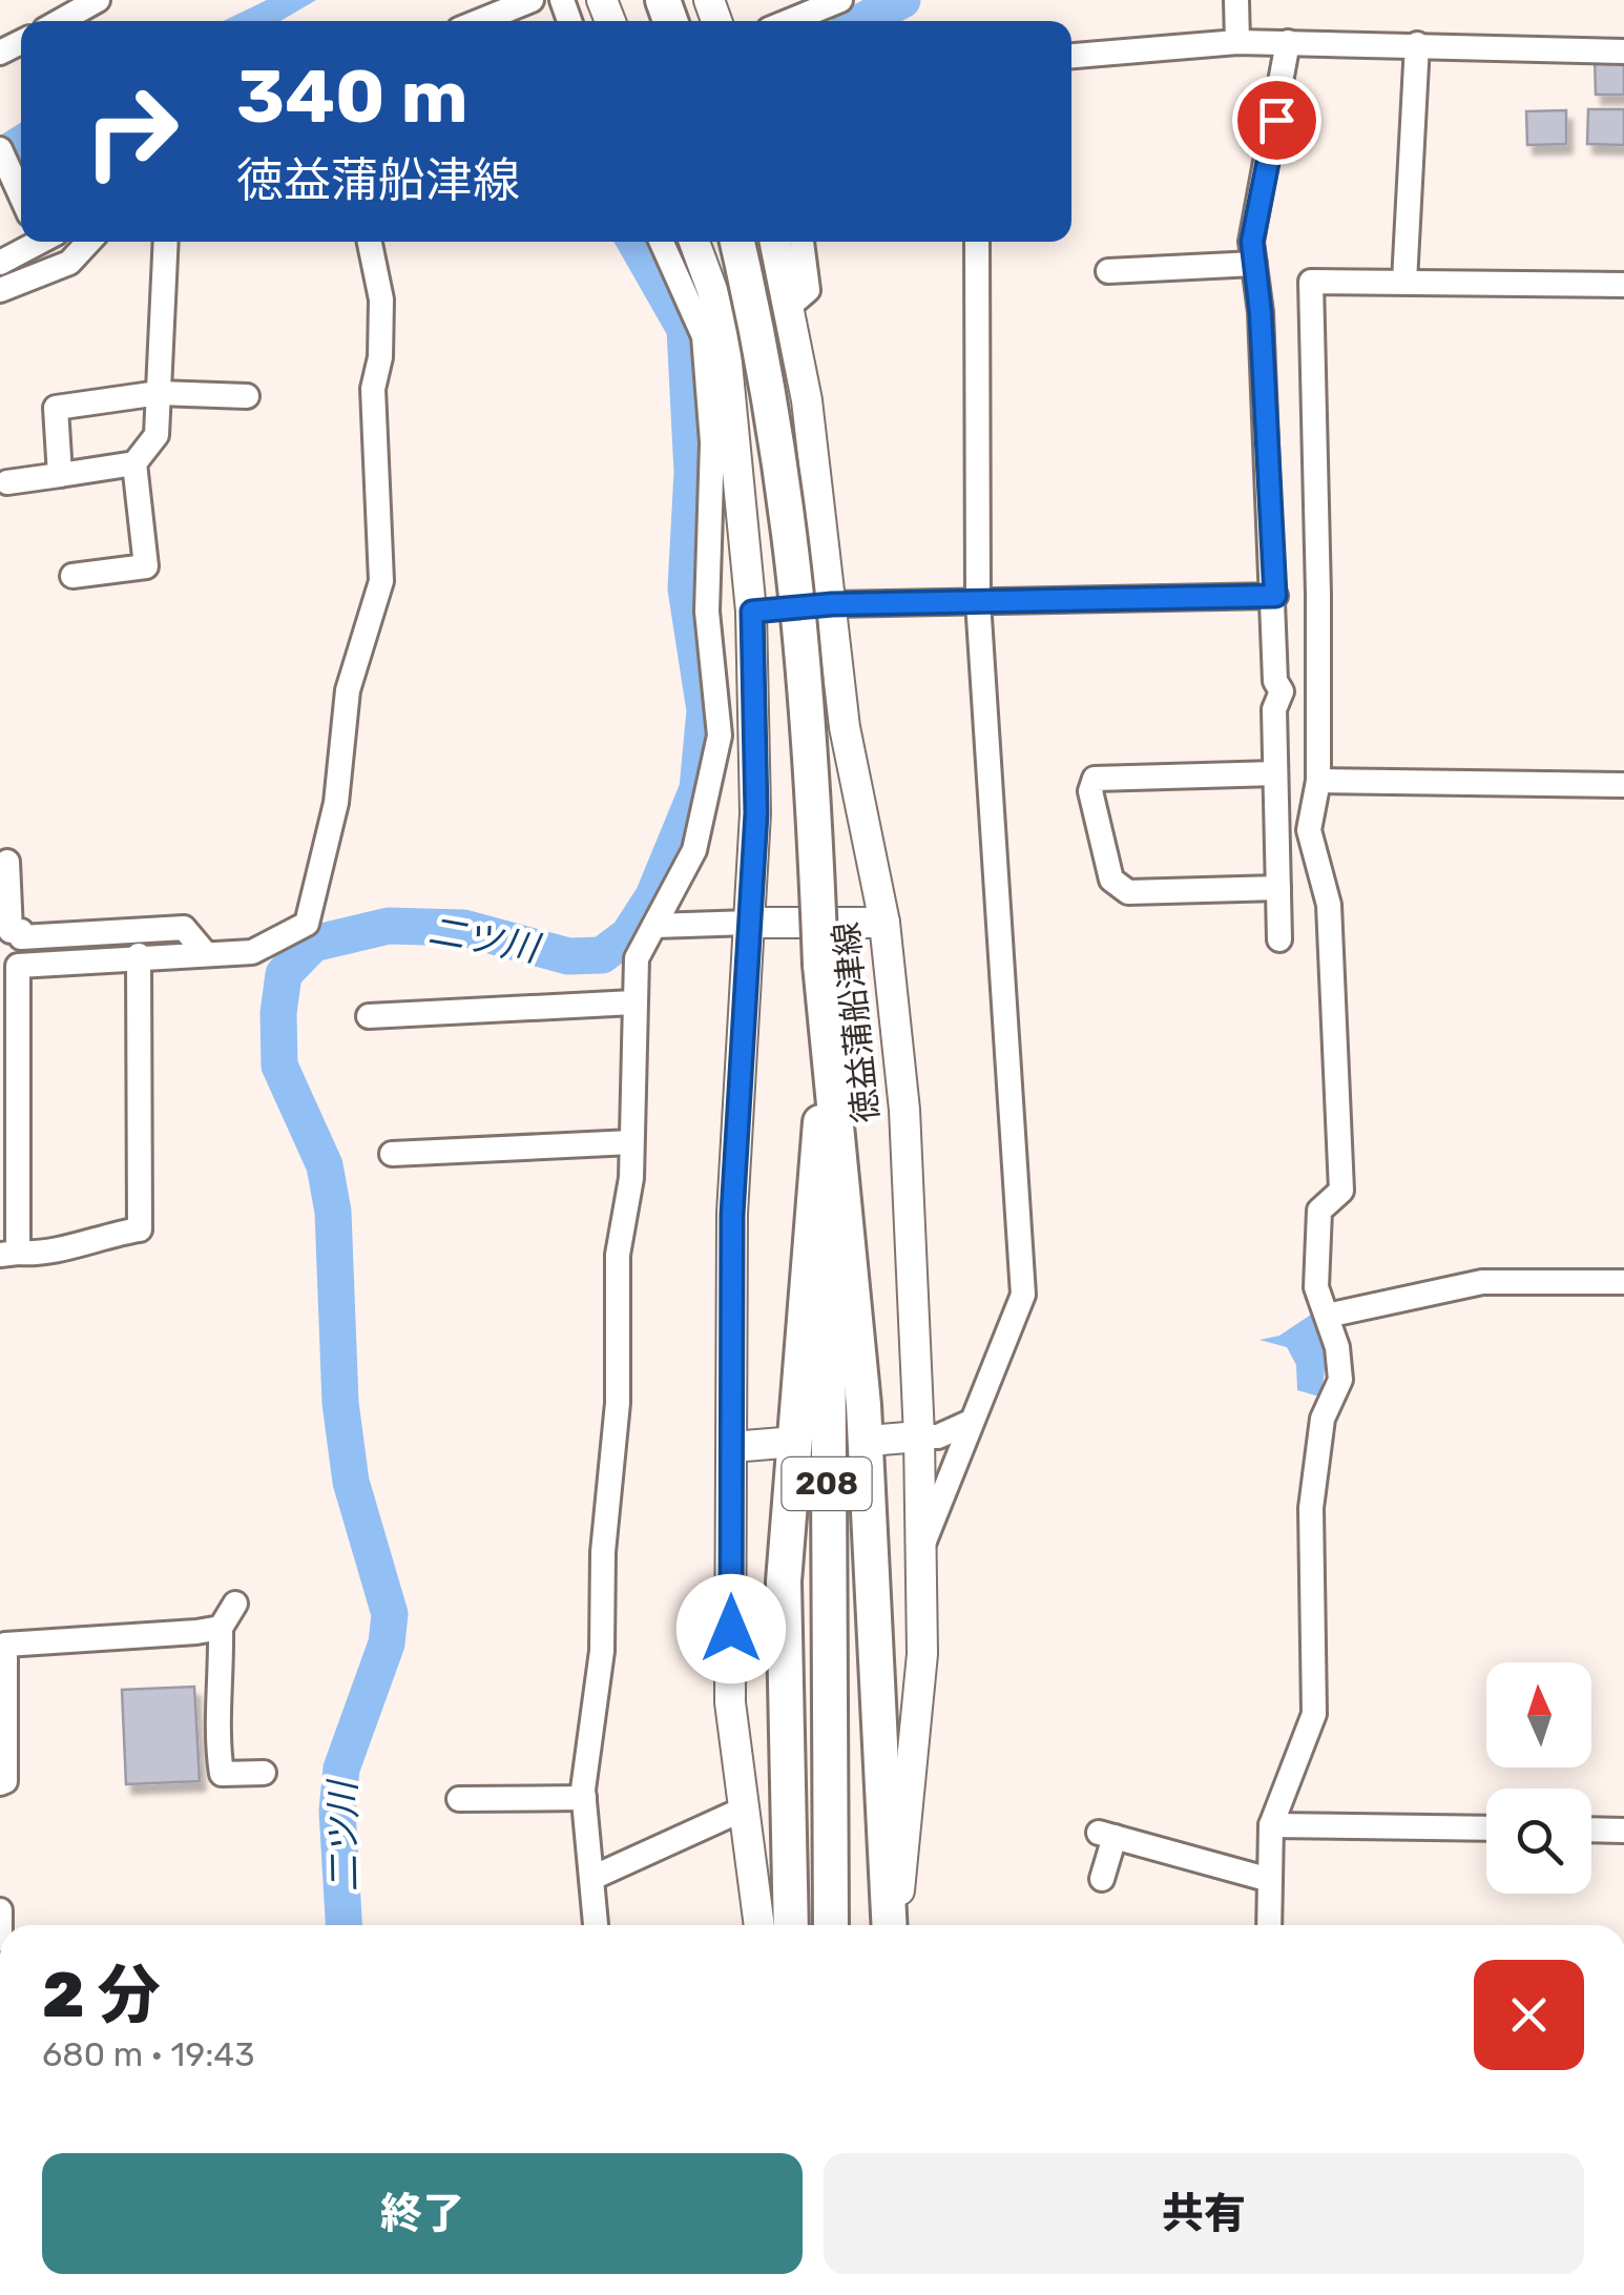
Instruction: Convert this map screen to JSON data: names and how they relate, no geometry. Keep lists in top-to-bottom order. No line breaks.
{"streets":{"highway":["208"],"main road":["徳益蒲船津線"]},"water":["二ツ川"],"north":"top","page":{"turn":["340 m","徳益蒲船津線"],"heading":["2 分","680 m · 19:43"],"buttons":["終了","共有"]}}
